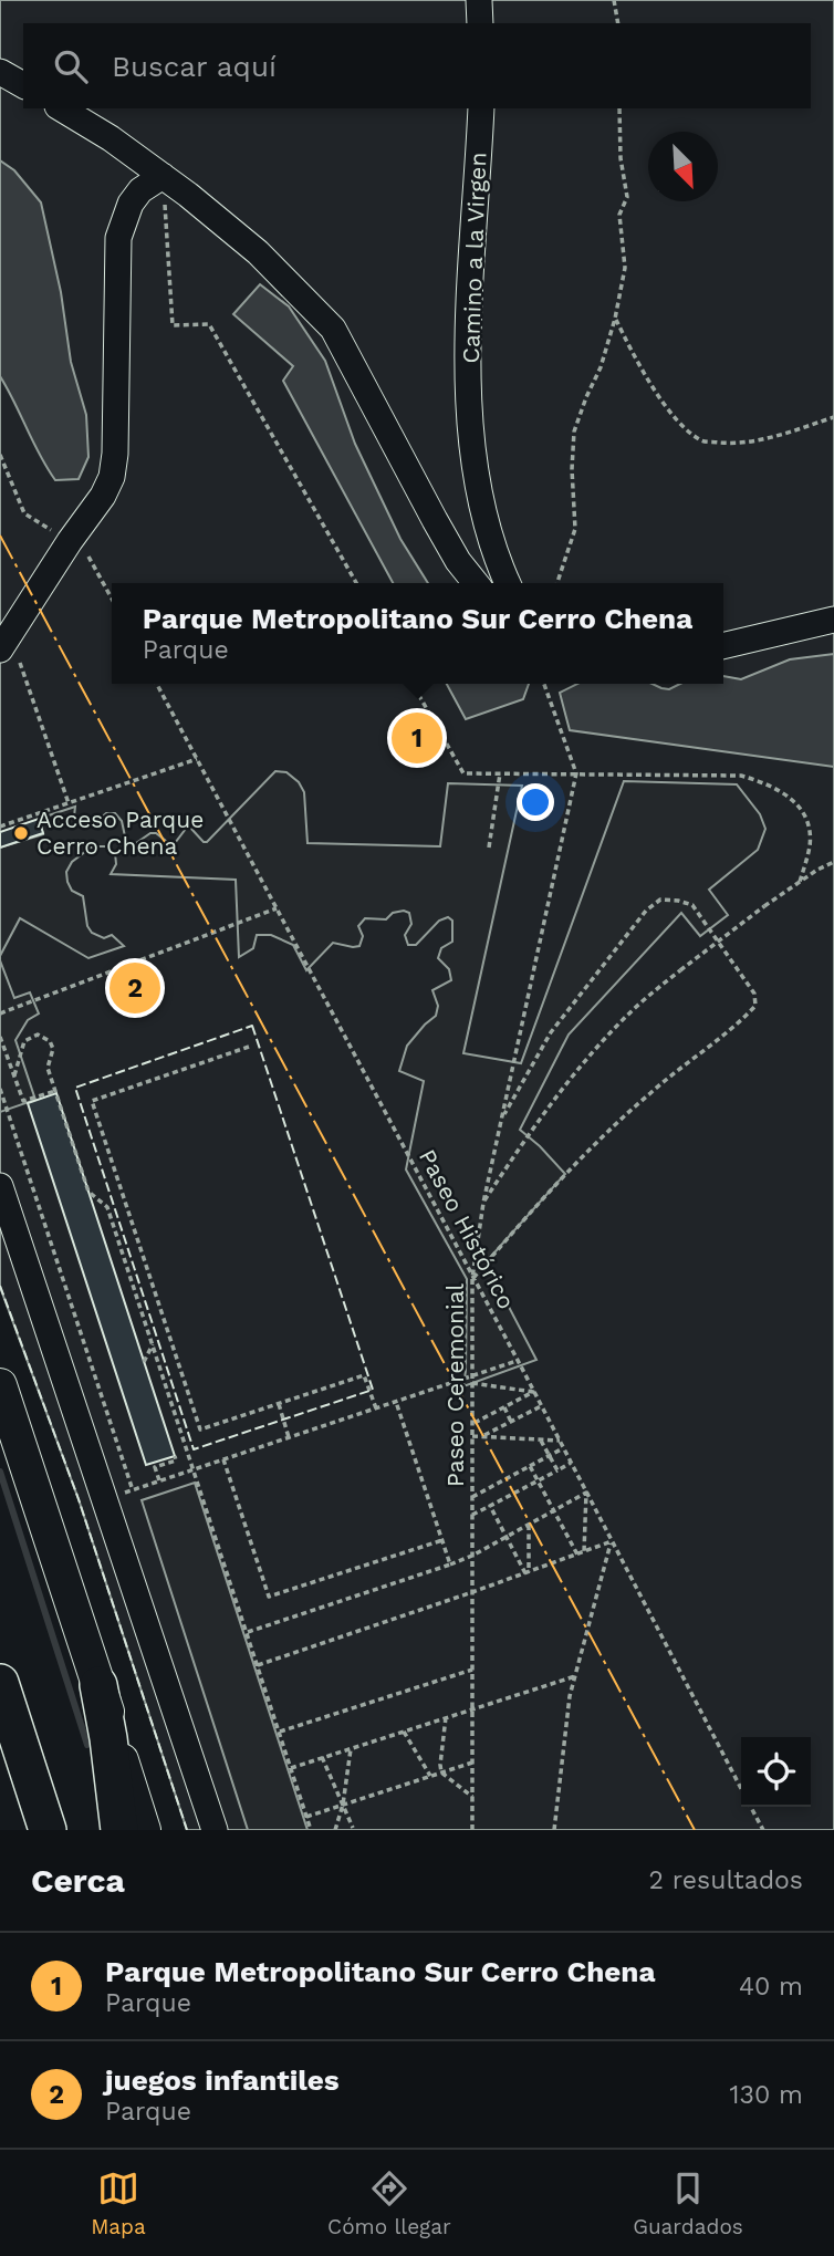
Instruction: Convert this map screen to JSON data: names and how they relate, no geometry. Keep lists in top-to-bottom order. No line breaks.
{"streets":{"lane":["Camino a la Virgen"],"path":["Paseo Histórico","Paseo Ceremonial"]},"crossings":[["Paseo Histórico","Paseo Ceremonial"]],"places":["Acceso Parque Cerro Chena"],"north":"bottom right","page":{"search":"Buscar aquí","popup":["Parque Metropolitano Sur Cerro Chena","Parque"],"pins":["1","2"],"heading":["Cerca","2 resultados"],"list":[{"mark":"1","name":"Parque Metropolitano Sur Cerro Chena","note":"Parque","value":"40 m"},{"mark":"2","name":"juegos infantiles","note":"Parque","value":"130 m"}],"nav":["Mapa","Cómo llegar","Guardados"]}}
